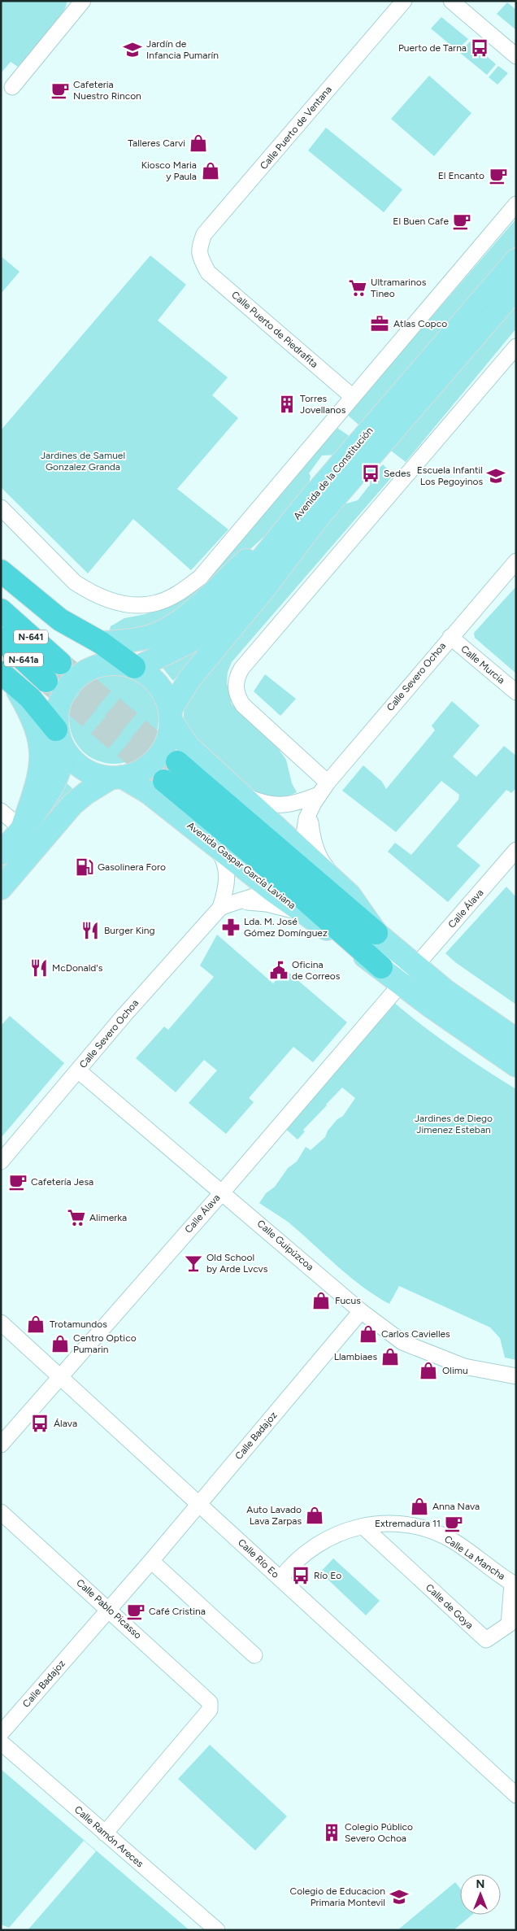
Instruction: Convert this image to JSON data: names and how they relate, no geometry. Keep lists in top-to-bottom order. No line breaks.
{"streets":{"highway":["N-641","N-641a","Avenida Gaspar García Laviana"],"main road":["Avenida de la Constitución"],"street":["Calle Puerto de Ventana","Calle Puerto de Piedrafita","Calle Murcia","Calle Severo Ochoa","Calle Álava","Calle Guipúzcoa","Calle Badajoz","Calle La Mancha","Calle Río Eo","Calle de Goya","Calle Pablo Picasso","Calle Ramón Areces"]},"crossings":[["Calle Puerto de Ventana","Calle Puerto de Piedrafita"],["Avenida de la Constitución","Avenida Gaspar García Laviana"],["Calle Murcia","Calle Severo Ochoa"],["Calle Severo Ochoa","Avenida Gaspar García Laviana"],["Calle Severo Ochoa","Calle Guipúzcoa"],["Avenida Gaspar García Laviana","Calle Álava"],["Calle Álava","Calle Guipúzcoa"],["Calle Álava","Calle Río Eo"],["Calle Guipúzcoa","Calle Badajoz"],["Calle Badajoz","Calle Río Eo"],["Calle Badajoz","Calle Pablo Picasso"],["Calle La Mancha","Calle Río Eo"],["Calle La Mancha","Calle de Goya"],["Calle Pablo Picasso","Calle Ramón Areces"]],"parks":["Jardines de Samuel Gonzalez Granda","Jardines de Diego Jimenez Esteban"],"places":{"bus stop":["Puerto de Tarna","Sedes","Álava","Río Eo"],"school or university":["Jardín de Infancia Pumarín","Escuela Infantil Los Pegoyinos","Colegio de Educacion Primaria Montevil"],"cafe":["Cafeteria Nuestro Rincon","El Encanto","El Buen Cafe","Cafetería Jesa","Extremadura 11","Café Cristina"],"shop":["Talleres Carvi","Kiosco Maria y Paula","Fucus","Trotamundos","Carlos Cavielles","Centro Optico Pumarin","Llambiaes","Olimu","Anna Nava","Auto Lavado Lava Zarpas"],"supermarket":["Ultramarinos Tineo","Alimerka"],"office":["Atlas Copco"],"building":["Torres Jovellanos","Colegio Público Severo Ochoa"],"fuel station":["Gasolinera Foro"],"pharmacy":["Lda. M. José Gómez Domínguez"],"restaurant":["Burger King","McDonald's"],"public building":["Oficina de Correos"],"bar":["Old School by Arde Lvcvs"]},"north":"top"}
